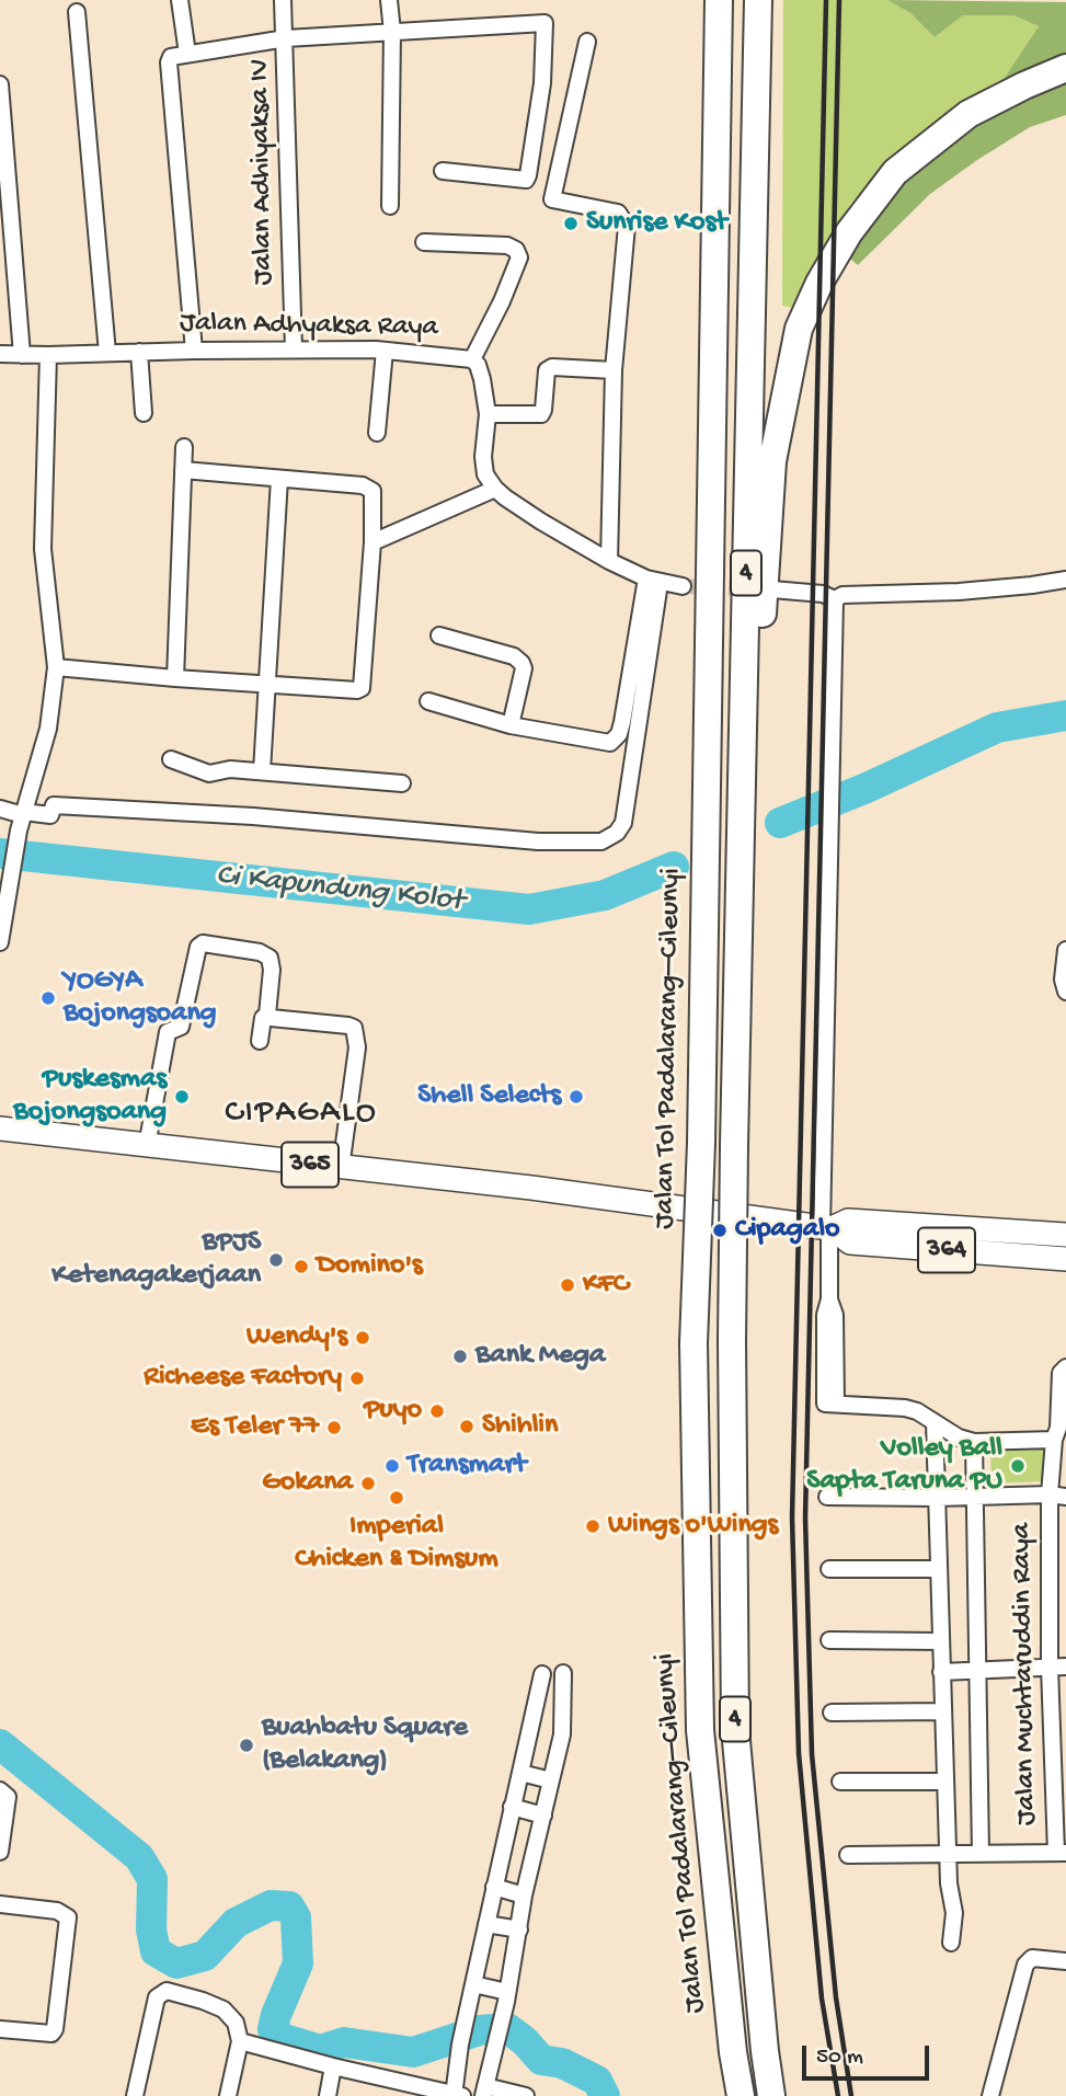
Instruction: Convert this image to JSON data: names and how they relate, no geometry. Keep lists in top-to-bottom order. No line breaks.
{"streets":{"highway":["4","Jalan Tol Padalarang–Cileunyi"],"main road":["365","364"],"street":["Jalan Adhiyaksa IV","Jalan Adhyaksa Raya","Jalan Muchtaruddin Raya"]},"crossings":[["Jalan Adhiyaksa IV","Jalan Adhyaksa Raya"],["365","364"]],"districts":["CIPAGALO"],"water":["Ci Kapundung Kolot"],"places":["Sunrise Kost","YOGYA Bojongsoang","Puskesmas Bojongsoang","Shell Selects","Cipagalo","BPJS Ketenagakerjaan","Domino's","KFC","Wendy's","Bank Mega","Richeese Factory","Puyo","Shihlin","Es Teler 77","Transmart","Volley Ball Sapta Taruna PU","Gokana","Imperial Chicken & Dimsum","Wings o'Wings","Buahbatu Square (Belakang)"],"scale_bar":"50 m"}
